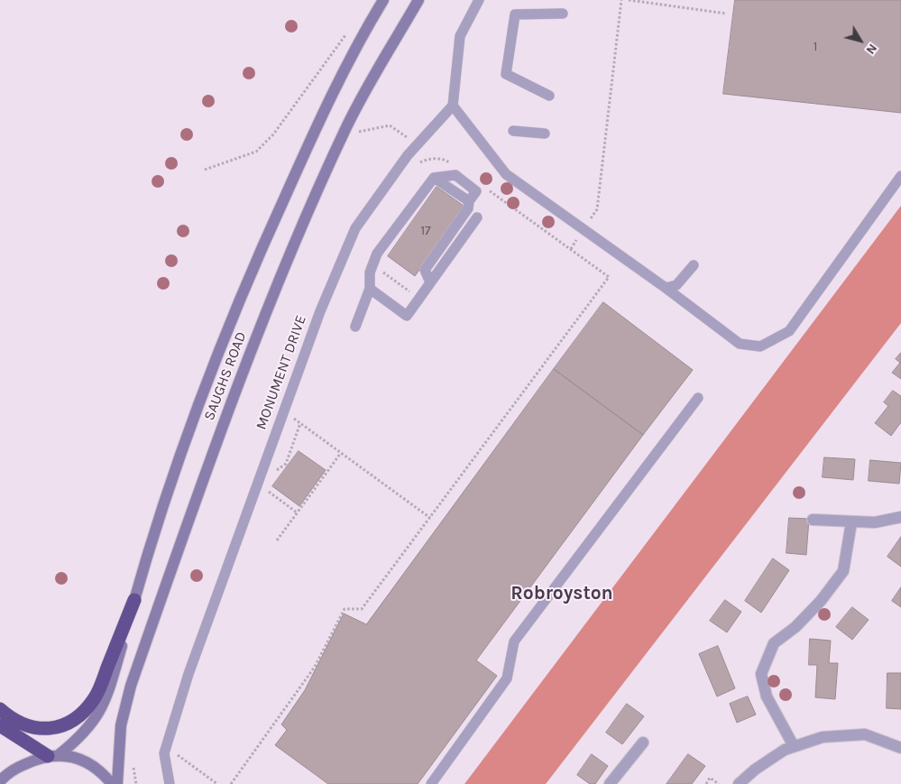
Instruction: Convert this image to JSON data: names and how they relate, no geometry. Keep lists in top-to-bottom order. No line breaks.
{"streets":{"street":["SAUGHS ROAD"],"lane":["MONUMENT DRIVE"]},"districts":["Robroyston"],"house_numbers":["1","17"],"north":"bottom right"}
